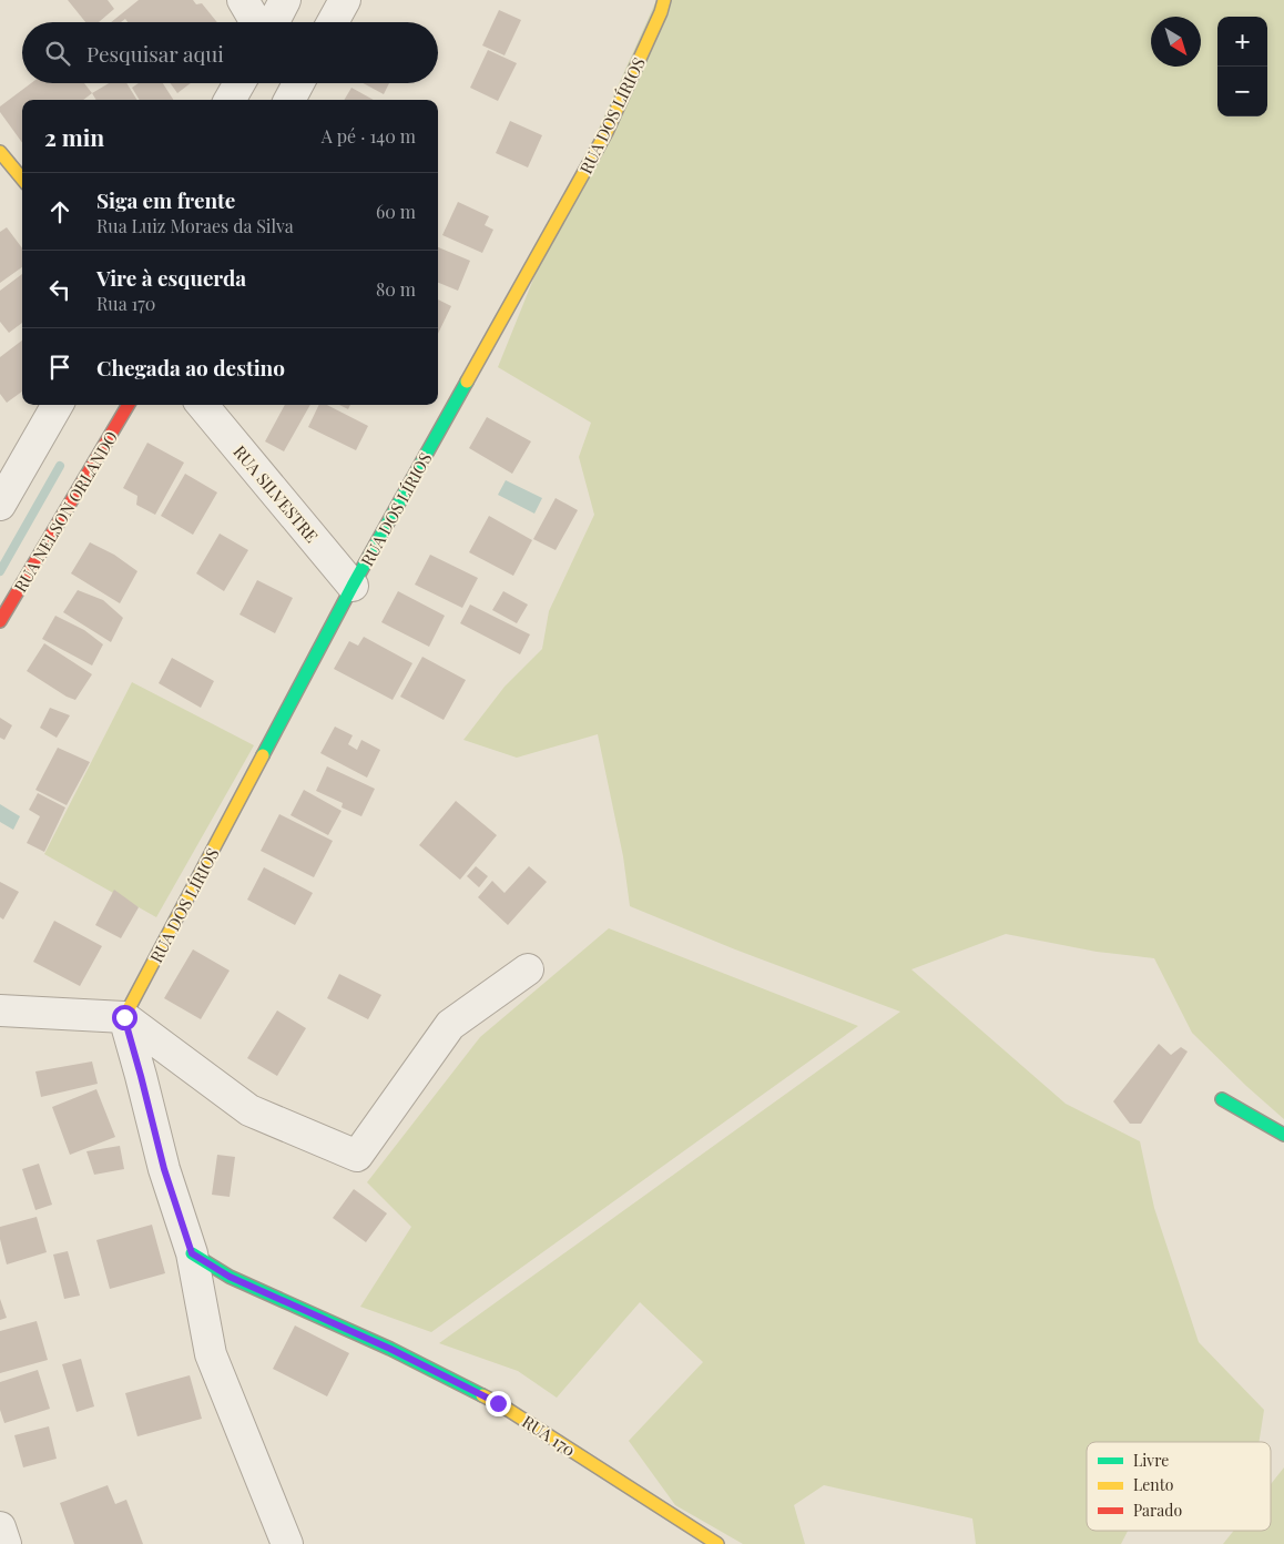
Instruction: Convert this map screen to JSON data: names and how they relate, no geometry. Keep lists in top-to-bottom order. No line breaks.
{"streets":{"street":["RUA DOS LÍRIOS","RUA SILVESTRE","RUA NELSON ORLANDO","RUA 170"]},"crossings":[["RUA DOS LÍRIOS","RUA SILVESTRE"]],"legend":["Livre","Lento","Parado"],"north":"bottom right","page":{"map_buttons":["+","−"],"search":"Pesquisar aqui","heading":["2 min","A pé · 140 m"],"list":[["Siga em frente","Rua Luiz Moraes da Silva","60 m"],["Vire à esquerda","Rua 170","80 m"],"Chegada ao destino"]}}
